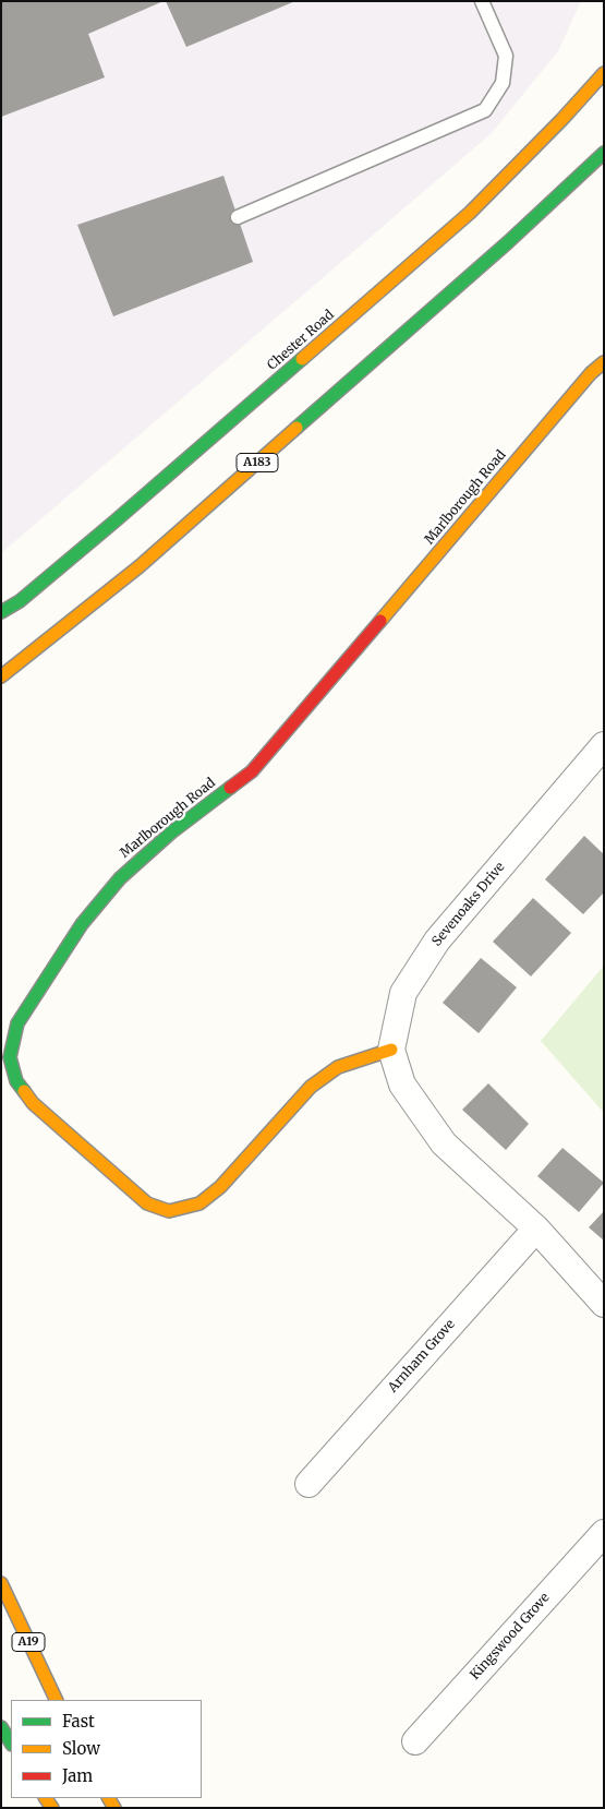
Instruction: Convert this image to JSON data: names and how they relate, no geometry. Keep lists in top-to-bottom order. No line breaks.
{"streets":{"main road":["Chester Road","A183","Marlborough Road","A19"],"street":["Sevenoaks Drive","Arnham Grove","Kingswood Grove"]},"crossings":[["Marlborough Road","Sevenoaks Drive"],["Sevenoaks Drive","Arnham Grove"]],"legend":["Fast","Slow","Jam"]}
